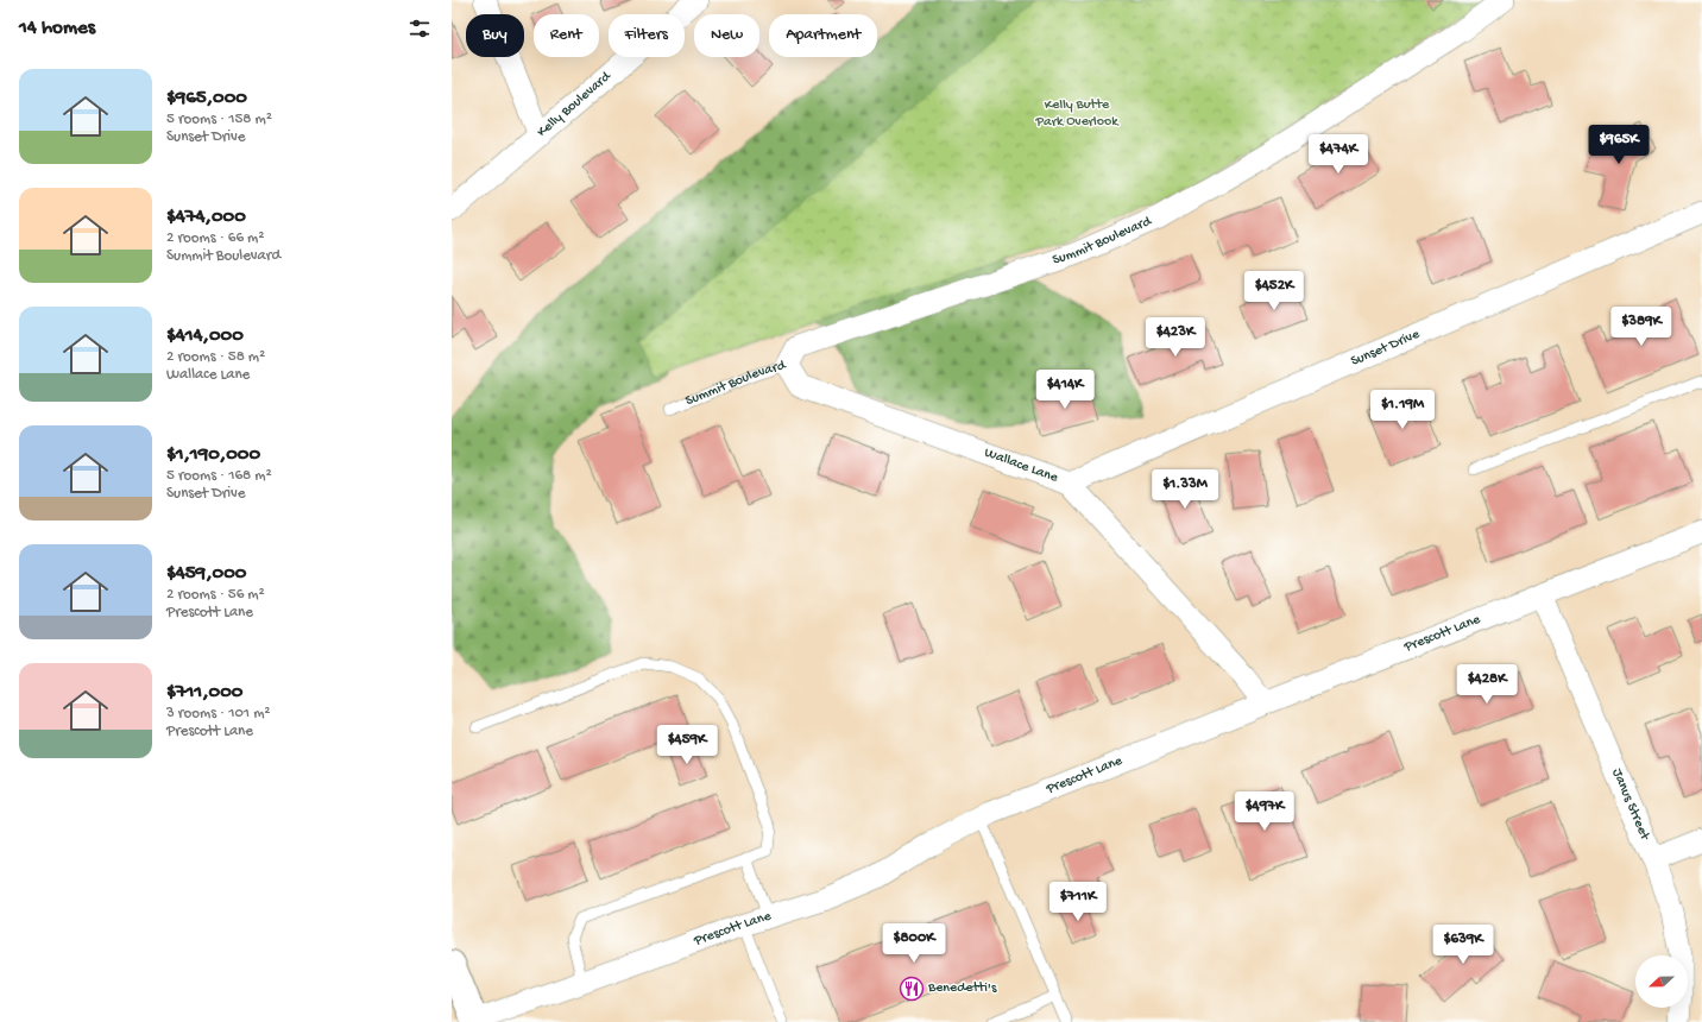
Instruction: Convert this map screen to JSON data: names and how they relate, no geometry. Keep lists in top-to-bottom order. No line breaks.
{"streets":{"street":["Kelly Boulevard","Summit Boulevard","Sunset Drive","Wallace Lane","Prescott Lane","Janus Street"]},"crossings":[["Summit Boulevard","Wallace Lane"],["Sunset Drive","Wallace Lane"],["Wallace Lane","Prescott Lane"],["Prescott Lane","Janus Street"]],"parks":["Kelly Butte Park Overlook"],"places":{"restaurant":["Benedetti's"]},"north":"left","page":{"heading":"14 homes","chip":["Buy","Rent","Filters","New","Apartment"],"list":[{"name":"$965,000","note":"5 rooms · 158 m² · Sunset Drive"},{"name":"$474,000","note":"2 rooms · 66 m² · Summit Boulevard"},{"name":"$414,000","note":"2 rooms · 58 m² · Wallace Lane"},{"name":"$1,190,000","note":"5 rooms · 168 m² · Sunset Drive"},{"name":"$459,000","note":"2 rooms · 56 m² · Prescott Lane"},{"name":"$711,000","note":"3 rooms · 101 m² · Prescott Lane"}],"price":["$965K","$474K","$452K","$389K","$423K","$414K","$1.19M","$1.33M","$428K","$459K","$497K","$711K","$800K","$639K"]}}
